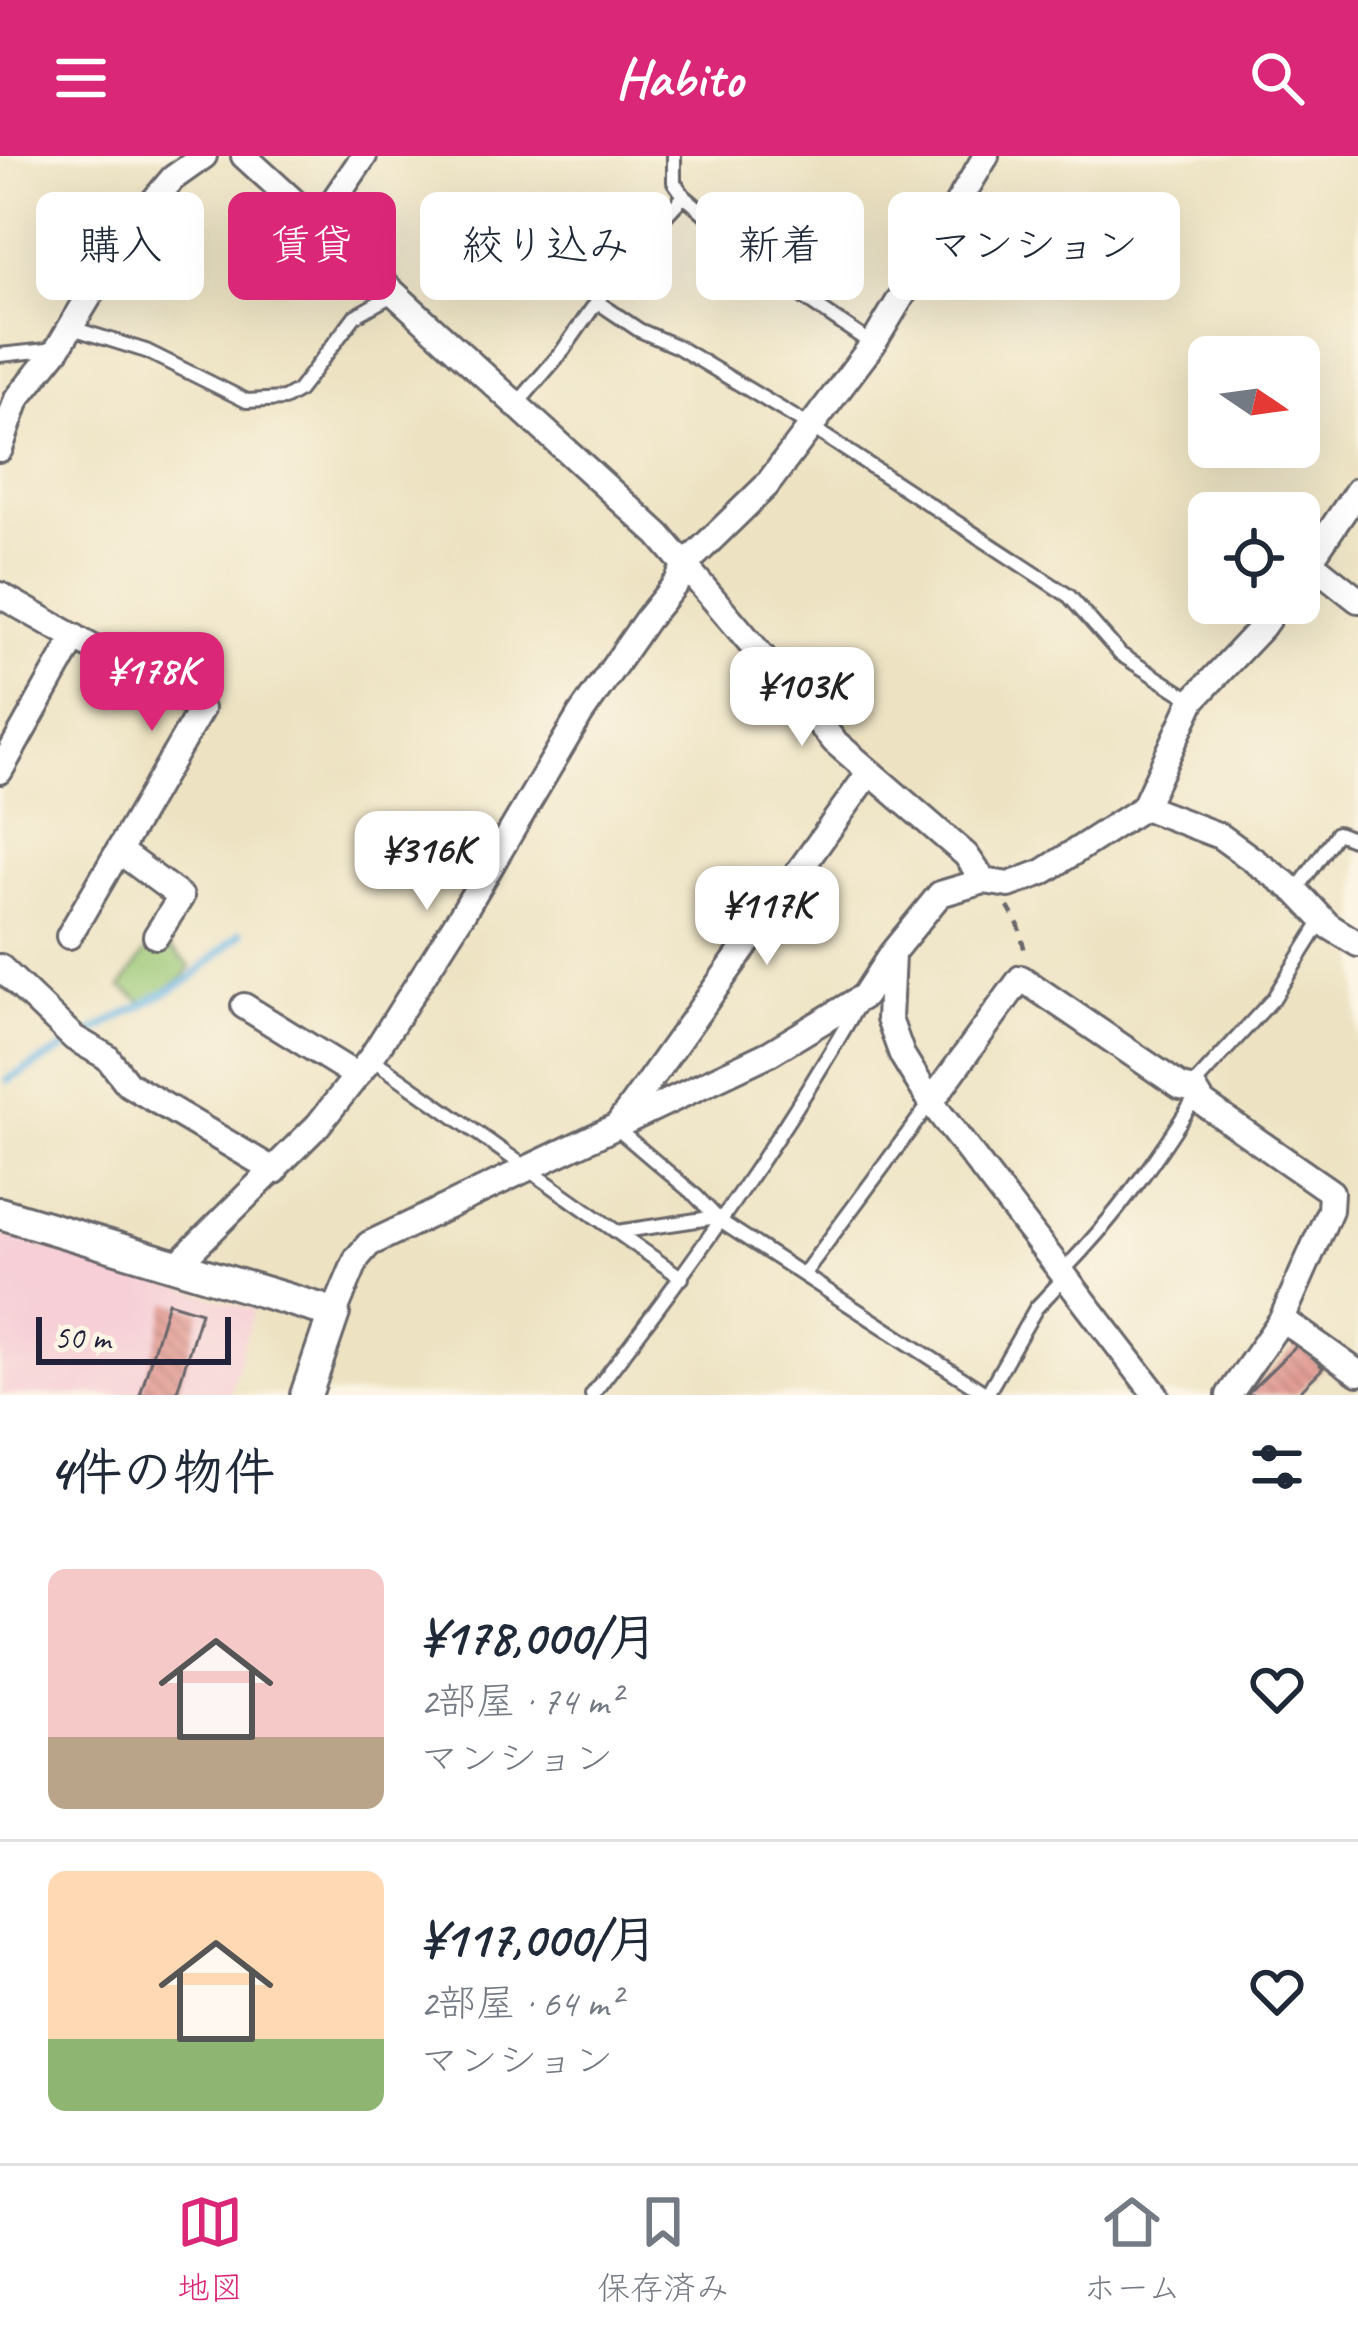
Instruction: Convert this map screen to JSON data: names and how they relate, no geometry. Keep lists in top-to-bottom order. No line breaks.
{"scale_bar":"50 m","north":"right","page":{"header":"Habito","chip":["購入","賃貸","絞り込み","新着","マンション"],"price":["¥178K","¥103K","¥316K","¥117K"],"scale":"50 m","heading":"4件の物件","list":[{"name":"¥178,000/月","note":"2部屋 · 74 m² · マンション"},{"name":"¥117,000/月","note":"2部屋 · 64 m² · マンション"}],"tabs":["地図","保存済み","ホーム"]}}
